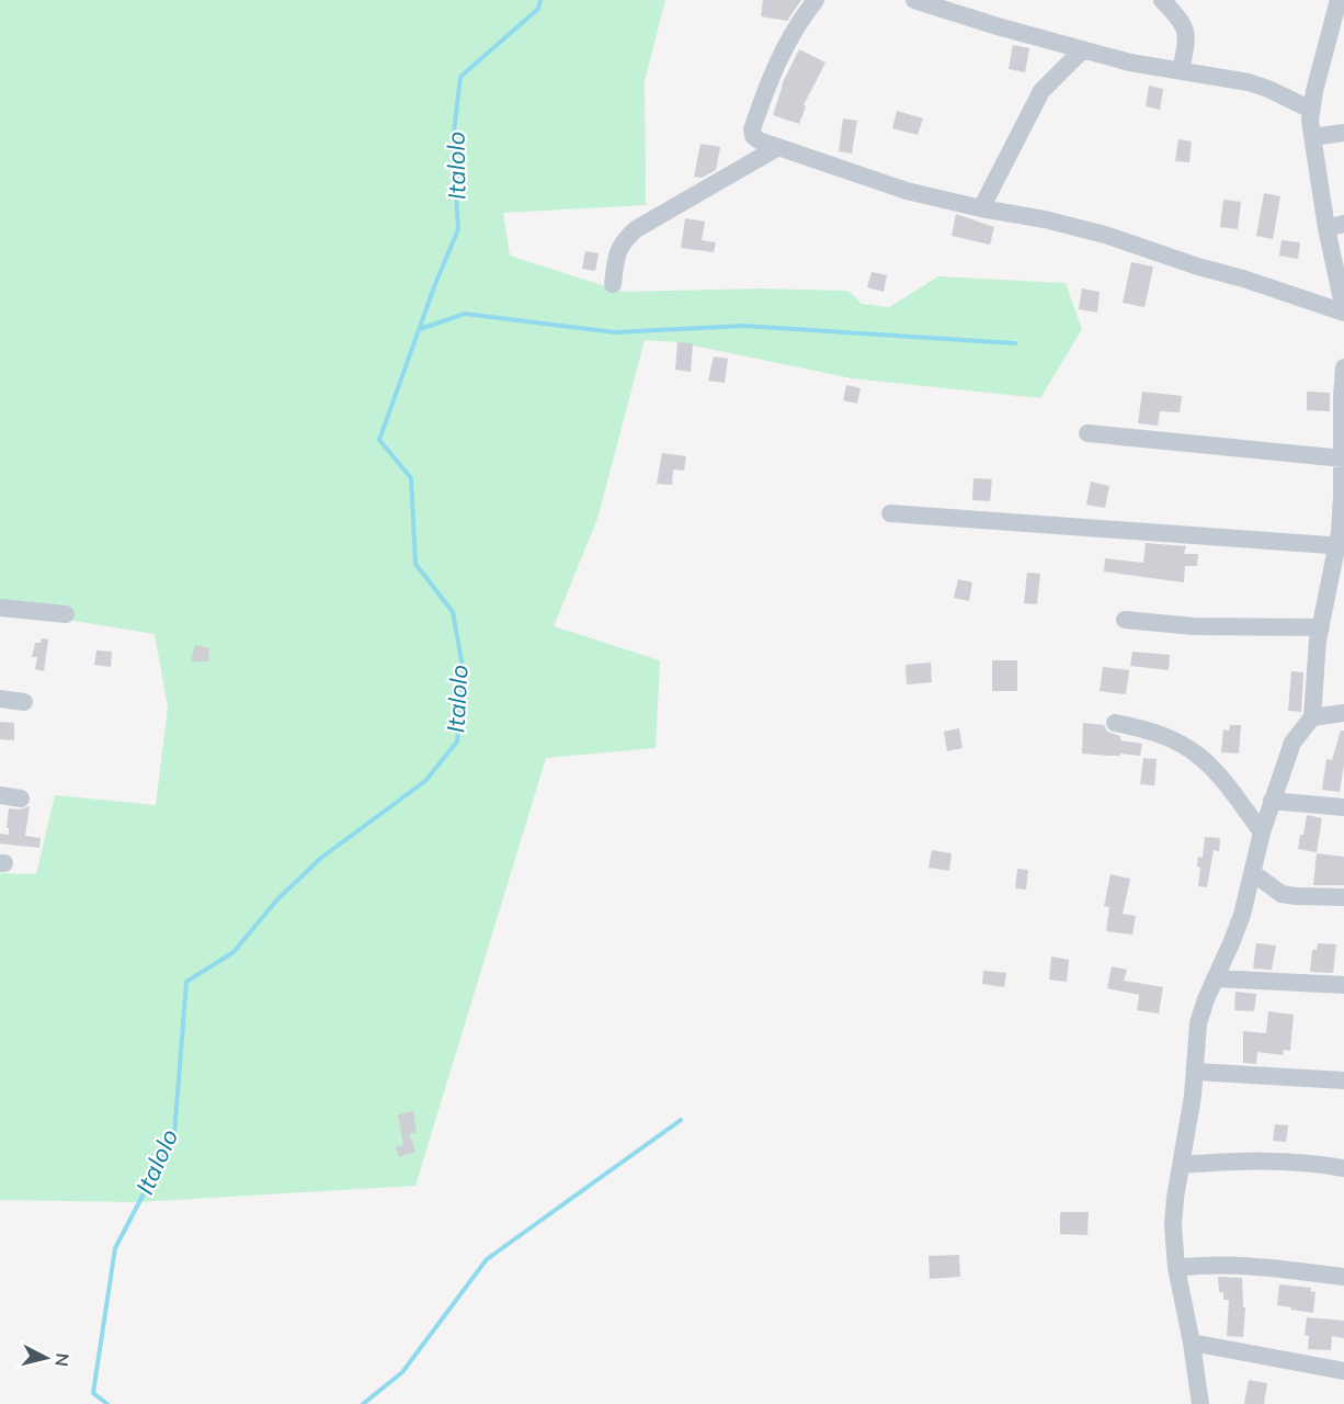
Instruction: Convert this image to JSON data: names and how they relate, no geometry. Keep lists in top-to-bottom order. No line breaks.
{"water":["Italolo"],"north":"right"}
